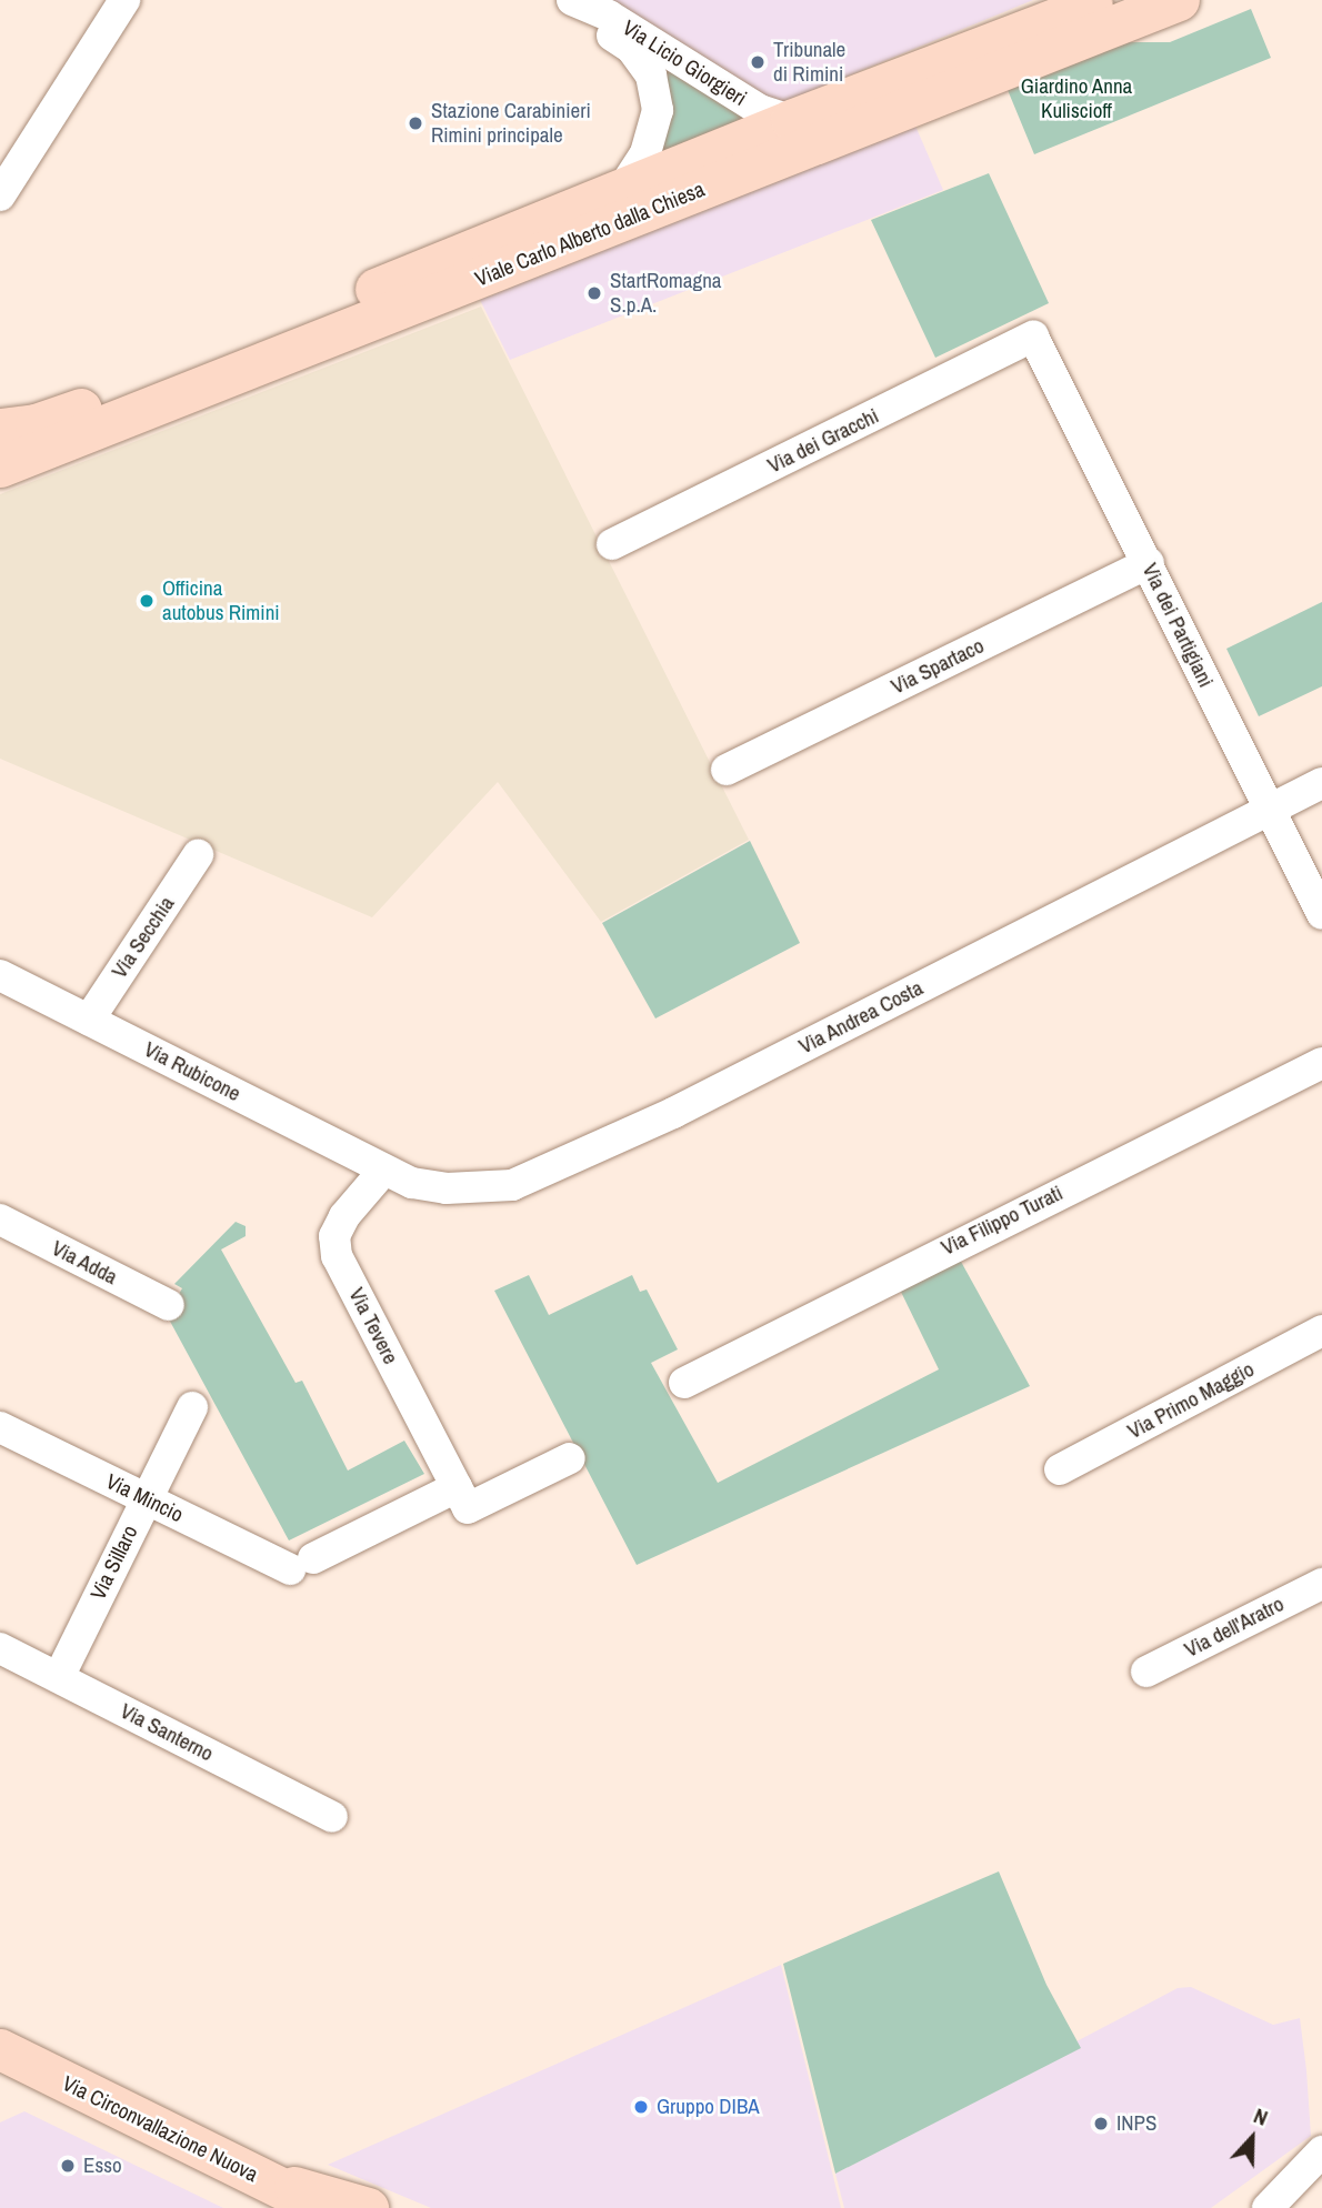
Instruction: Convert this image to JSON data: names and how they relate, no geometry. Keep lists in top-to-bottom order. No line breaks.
{"streets":{"main road":["Viale Carlo Alberto dalla Chiesa","Via Circonvallazione Nuova"],"street":["Via Licio Giorgieri","Via dei Gracchi","Via dei Partigiani","Via Spartaco","Via Secchia","Via Andrea Costa","Via Rubicone","Via Filippo Turati","Via Adda","Via Tevere","Via Primo Maggio","Via Mincio","Via Sillaro","Via dell'Aratro","Via Santerno"]},"crossings":[["Via Licio Giorgieri","Viale Carlo Alberto dalla Chiesa"],["Via dei Gracchi","Via dei Partigiani"],["Via dei Partigiani","Via Spartaco"],["Via dei Partigiani","Via Andrea Costa"],["Via Secchia","Via Rubicone"],["Via Andrea Costa","Via Rubicone"],["Via Andrea Costa","Via Tevere"],["Via Rubicone","Via Tevere"],["Via Tevere","Via Mincio"],["Via Mincio","Via Sillaro"],["Via Sillaro","Via Santerno"]],"parks":["Giardino Anna Kuliscioff"],"places":["Tribunale di Rimini","Stazione Carabinieri Rimini principale","StartRomagna S.p.A.","Officina autobus Rimini","Gruppo DIBA","INPS","Esso"],"north":"top"}
